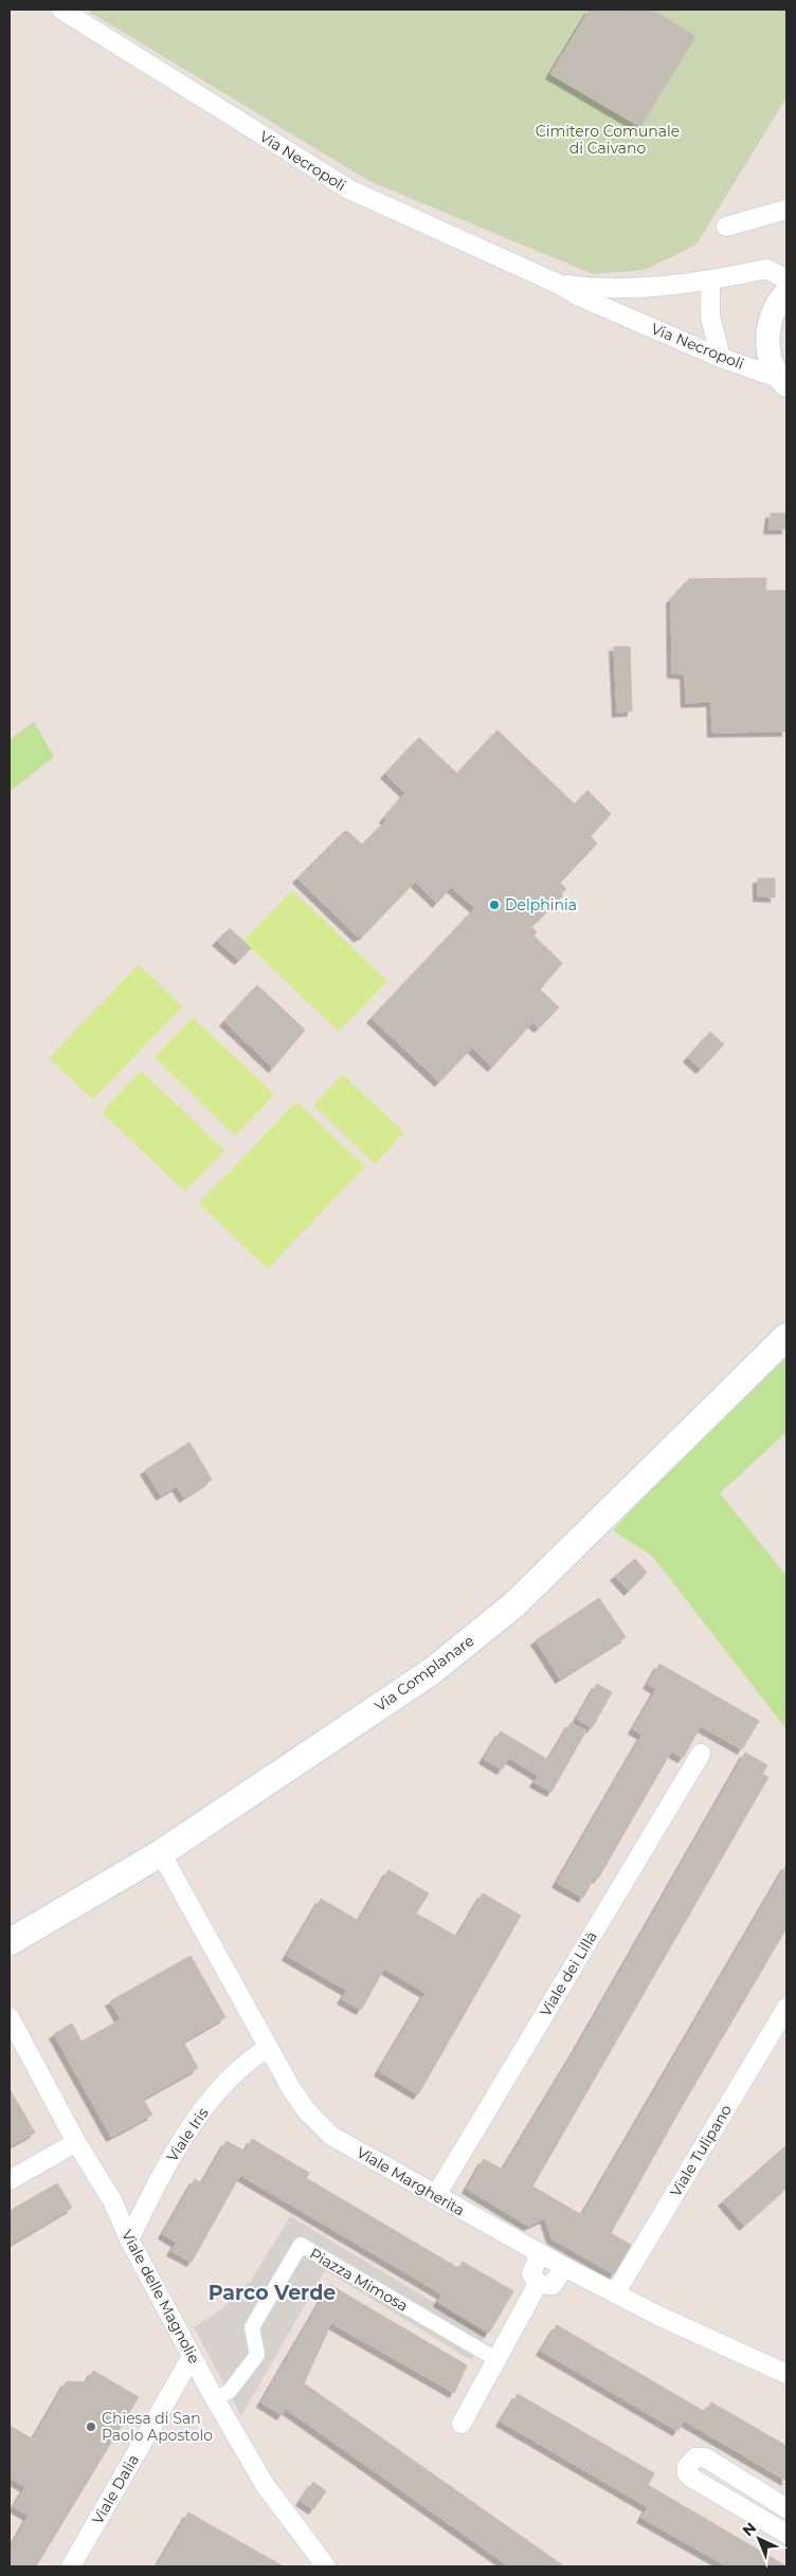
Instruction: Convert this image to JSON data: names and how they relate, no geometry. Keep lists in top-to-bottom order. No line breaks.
{"streets":{"main road":["Via Complanare"],"street":["Via Necropoli","Viale dei Lillà","Viale Iris","Viale Tulipano","Viale Margherita","Piazza Mimosa","Viale delle Magnolie","Viale Dalia"]},"crossings":[["Via Complanare","Viale Margherita"],["Viale dei Lillà","Viale Margherita"],["Viale Iris","Viale Margherita"],["Viale Iris","Viale delle Magnolie"],["Viale Tulipano","Viale Margherita"],["Piazza Mimosa","Viale delle Magnolie"],["Viale delle Magnolie","Viale Dalia"]],"districts":["Parco Verde"],"parks":["Cimitero Comunale di Caivano"],"places":["Delphinia","Chiesa di San Paolo Apostolo"],"north":"top left"}
